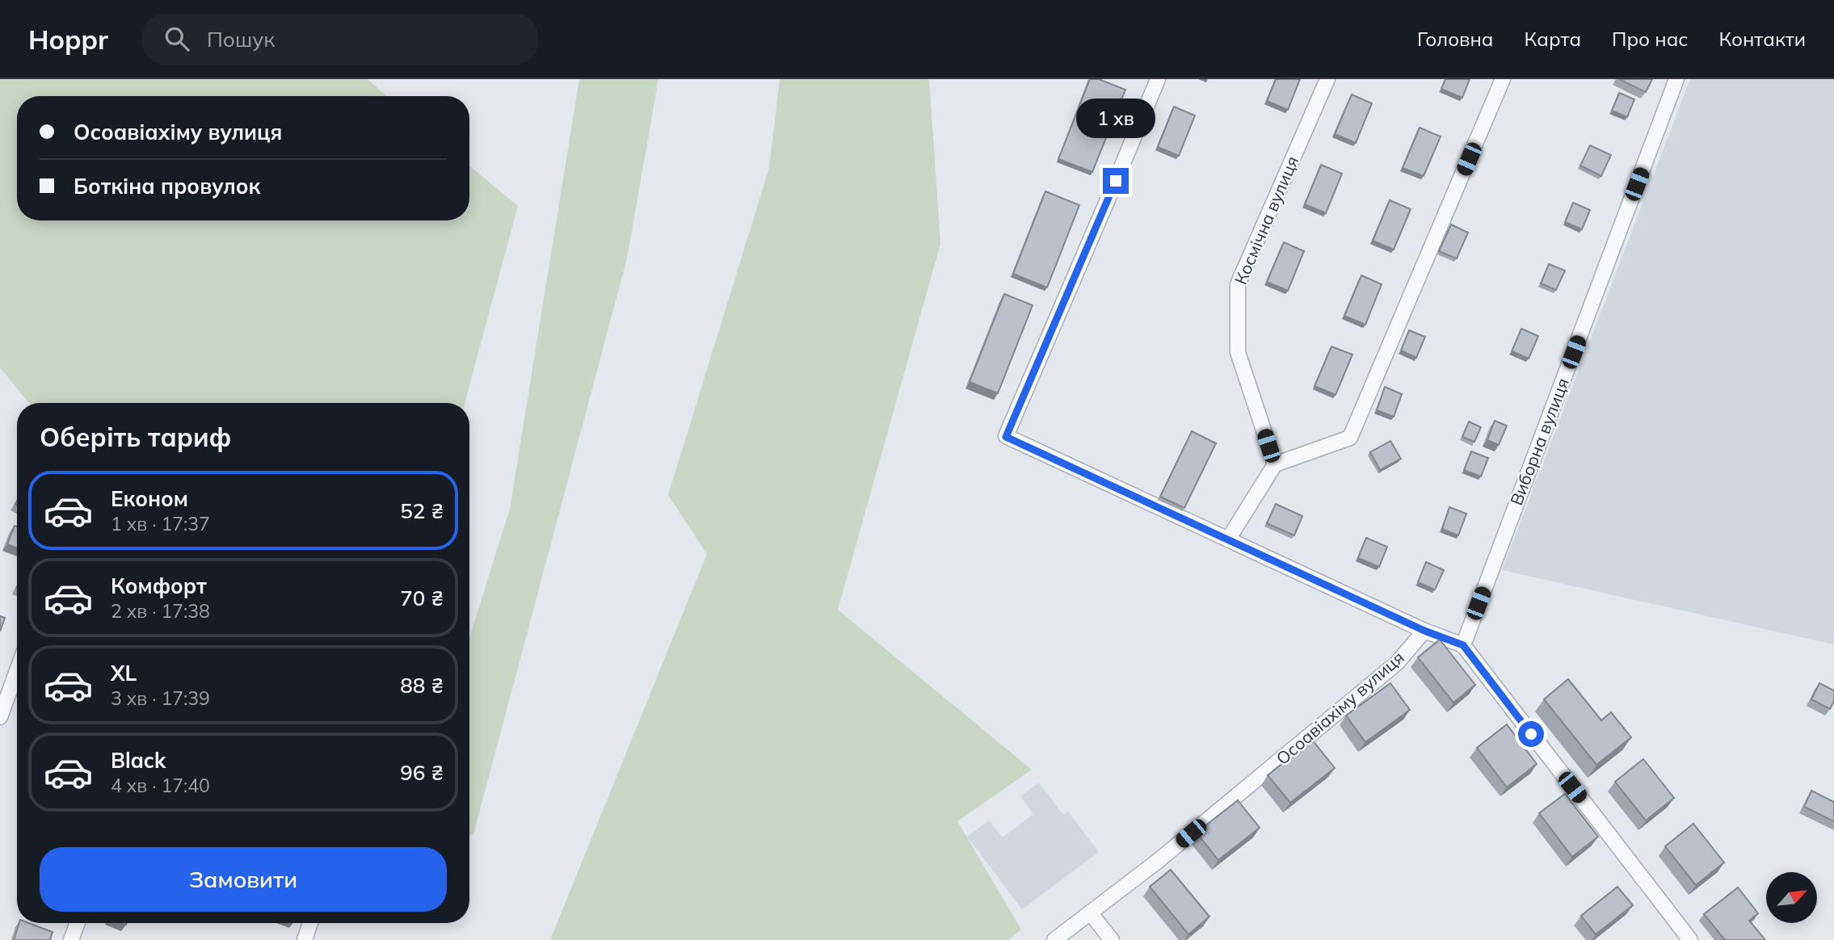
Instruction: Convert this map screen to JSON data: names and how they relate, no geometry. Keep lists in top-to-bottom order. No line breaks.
{"streets":{"street":["Космічна вулиця","Виборна вулиця","Осоавіахіму вулиця"]},"north":"top right","page":{"header":"Hoppr","search":"Пошук","nav":["Головна","Карта","Про нас","Контакти"],"banner":["Осоавіахіму вулиця","Боткіна провулок"],"bubble":"1 хв","heading":"Оберіть тариф","list":[{"name":"Економ","note":"1 хв · 17:37","value":"52 ₴"},{"name":"Комфорт","note":"2 хв · 17:38","value":"70 ₴"},{"name":"XL","note":"3 хв · 17:39","value":"88 ₴"},{"name":"Black","note":"4 хв · 17:40","value":"96 ₴"}],"buttons":"Замовити"}}
